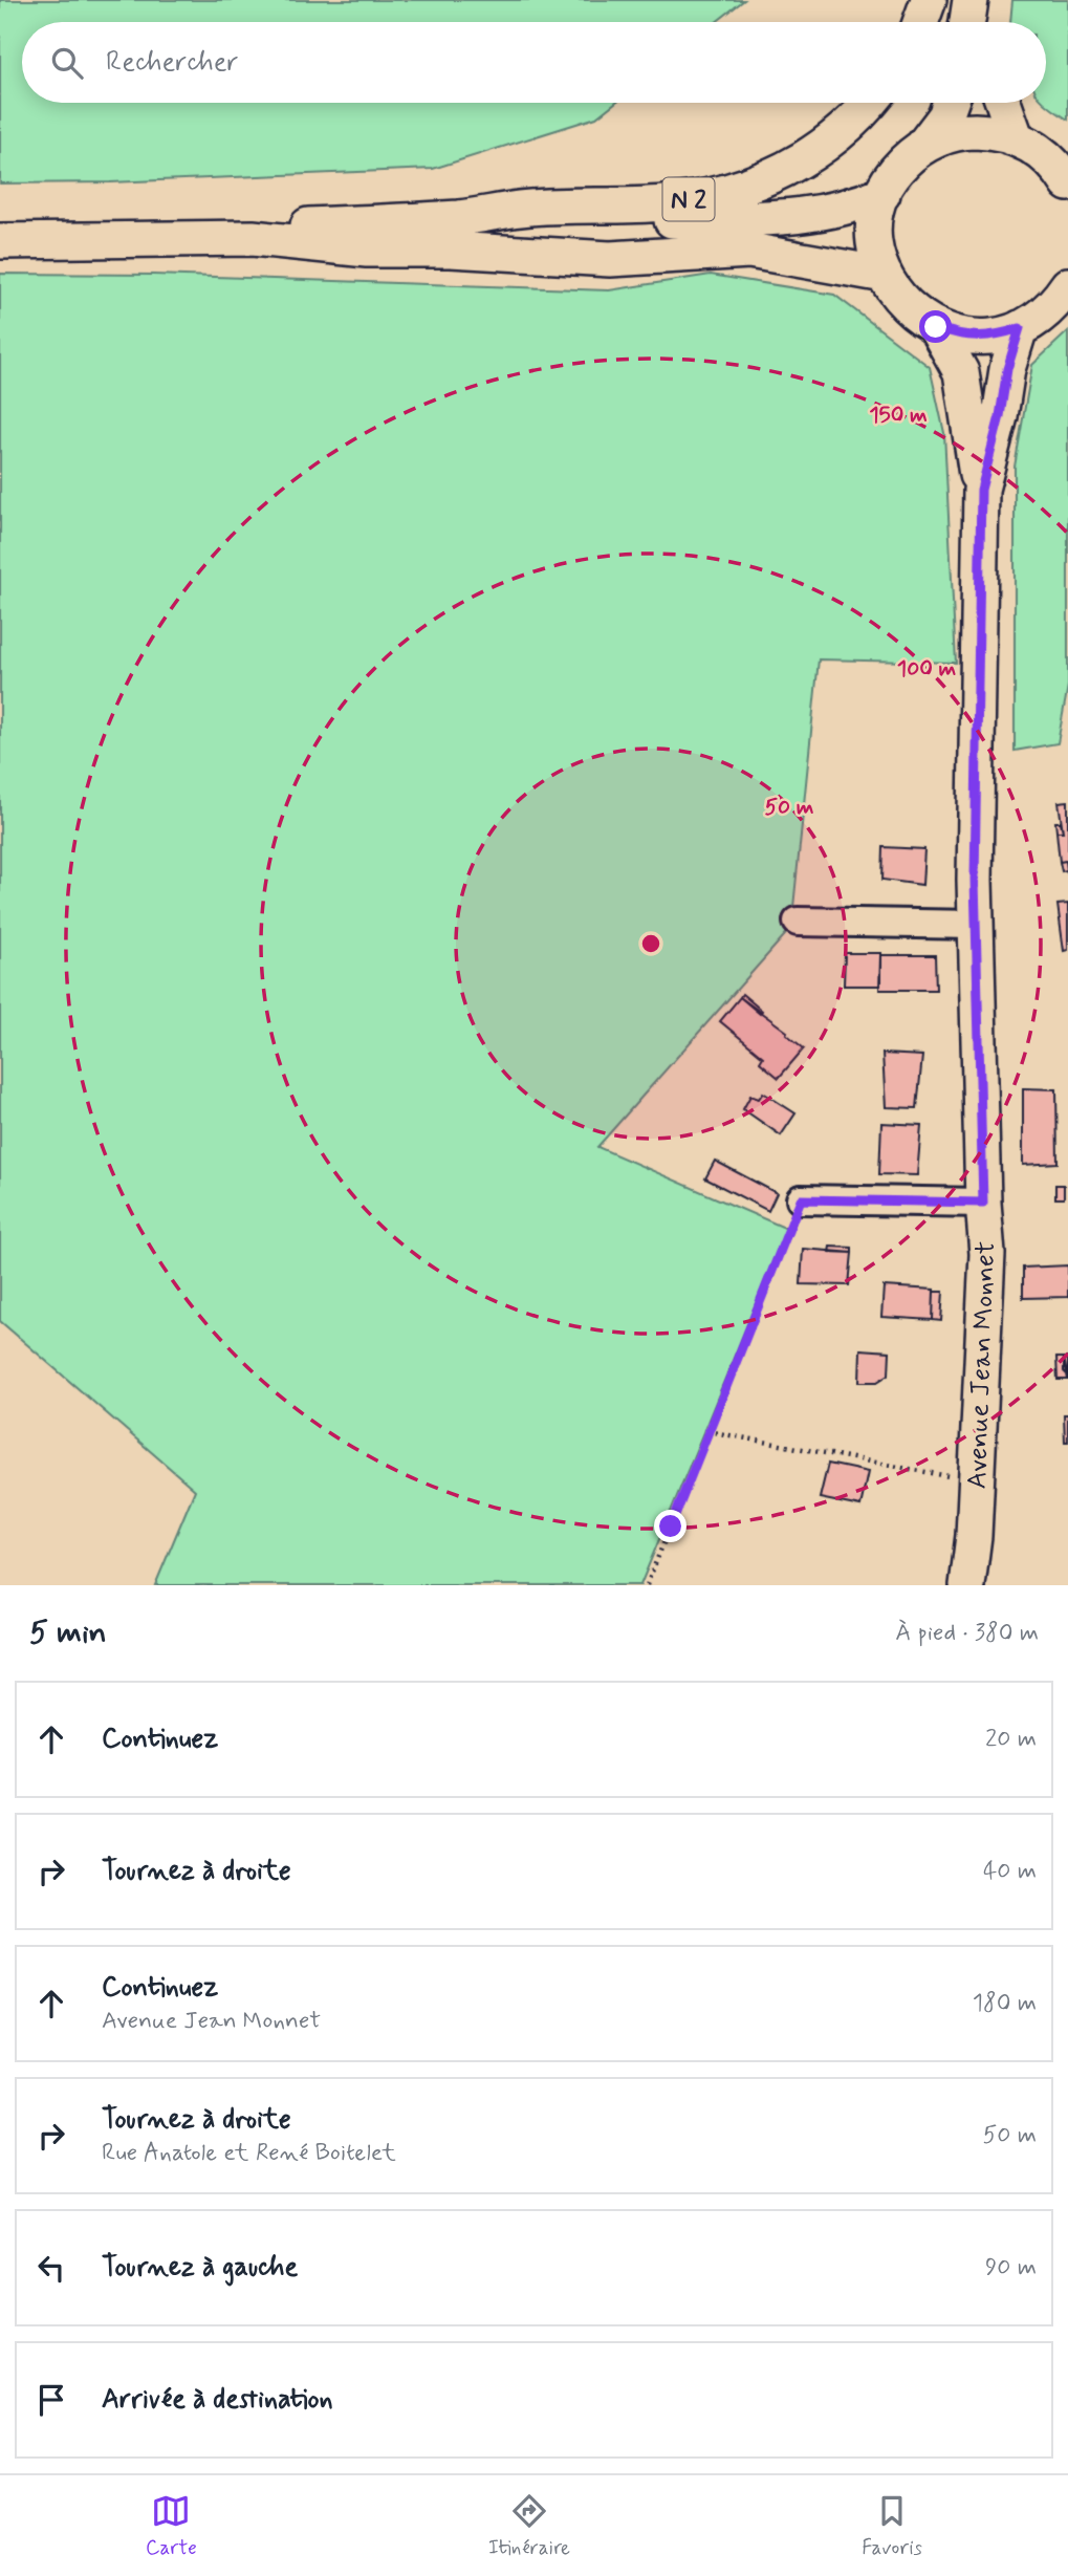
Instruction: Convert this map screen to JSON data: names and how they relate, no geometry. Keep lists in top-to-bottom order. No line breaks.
{"streets":{"main road":["N 2","Avenue Jean Monnet"]},"page":{"search":"Rechercher","heading":["5 min","À pied · 380 m"],"list":[["Continuez","20 m"],["Tournez à droite","40 m"],["Continuez","Avenue Jean Monnet","180 m"],["Tournez à droite","Rue Anatole et René Boitelet","50 m"],["Tournez à gauche","90 m"],"Arrivée à destination"],"nav":["Carte","Itinéraire","Favoris"]},"rings":["150 m","100 m","50 m"]}
